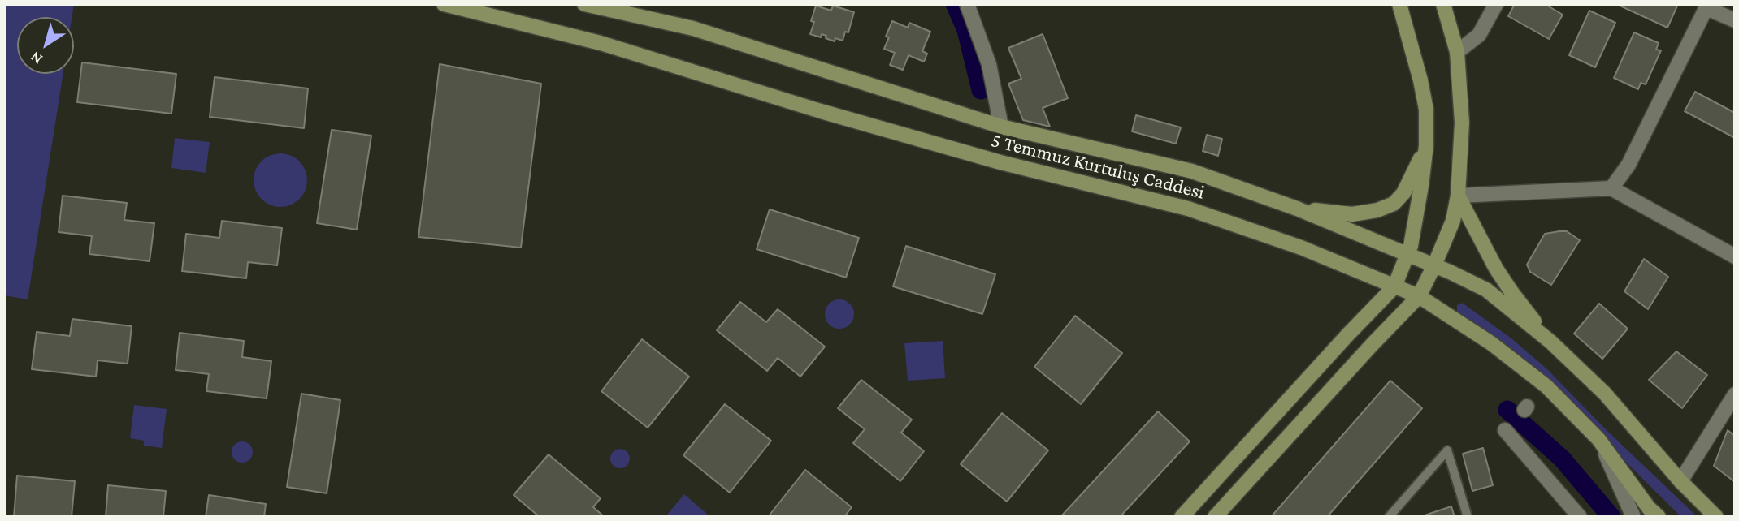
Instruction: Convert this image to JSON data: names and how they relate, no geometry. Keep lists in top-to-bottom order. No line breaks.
{"streets":{"main road":["5 Temmuz Kurtuluş Caddesi"]},"north":"bottom left"}
